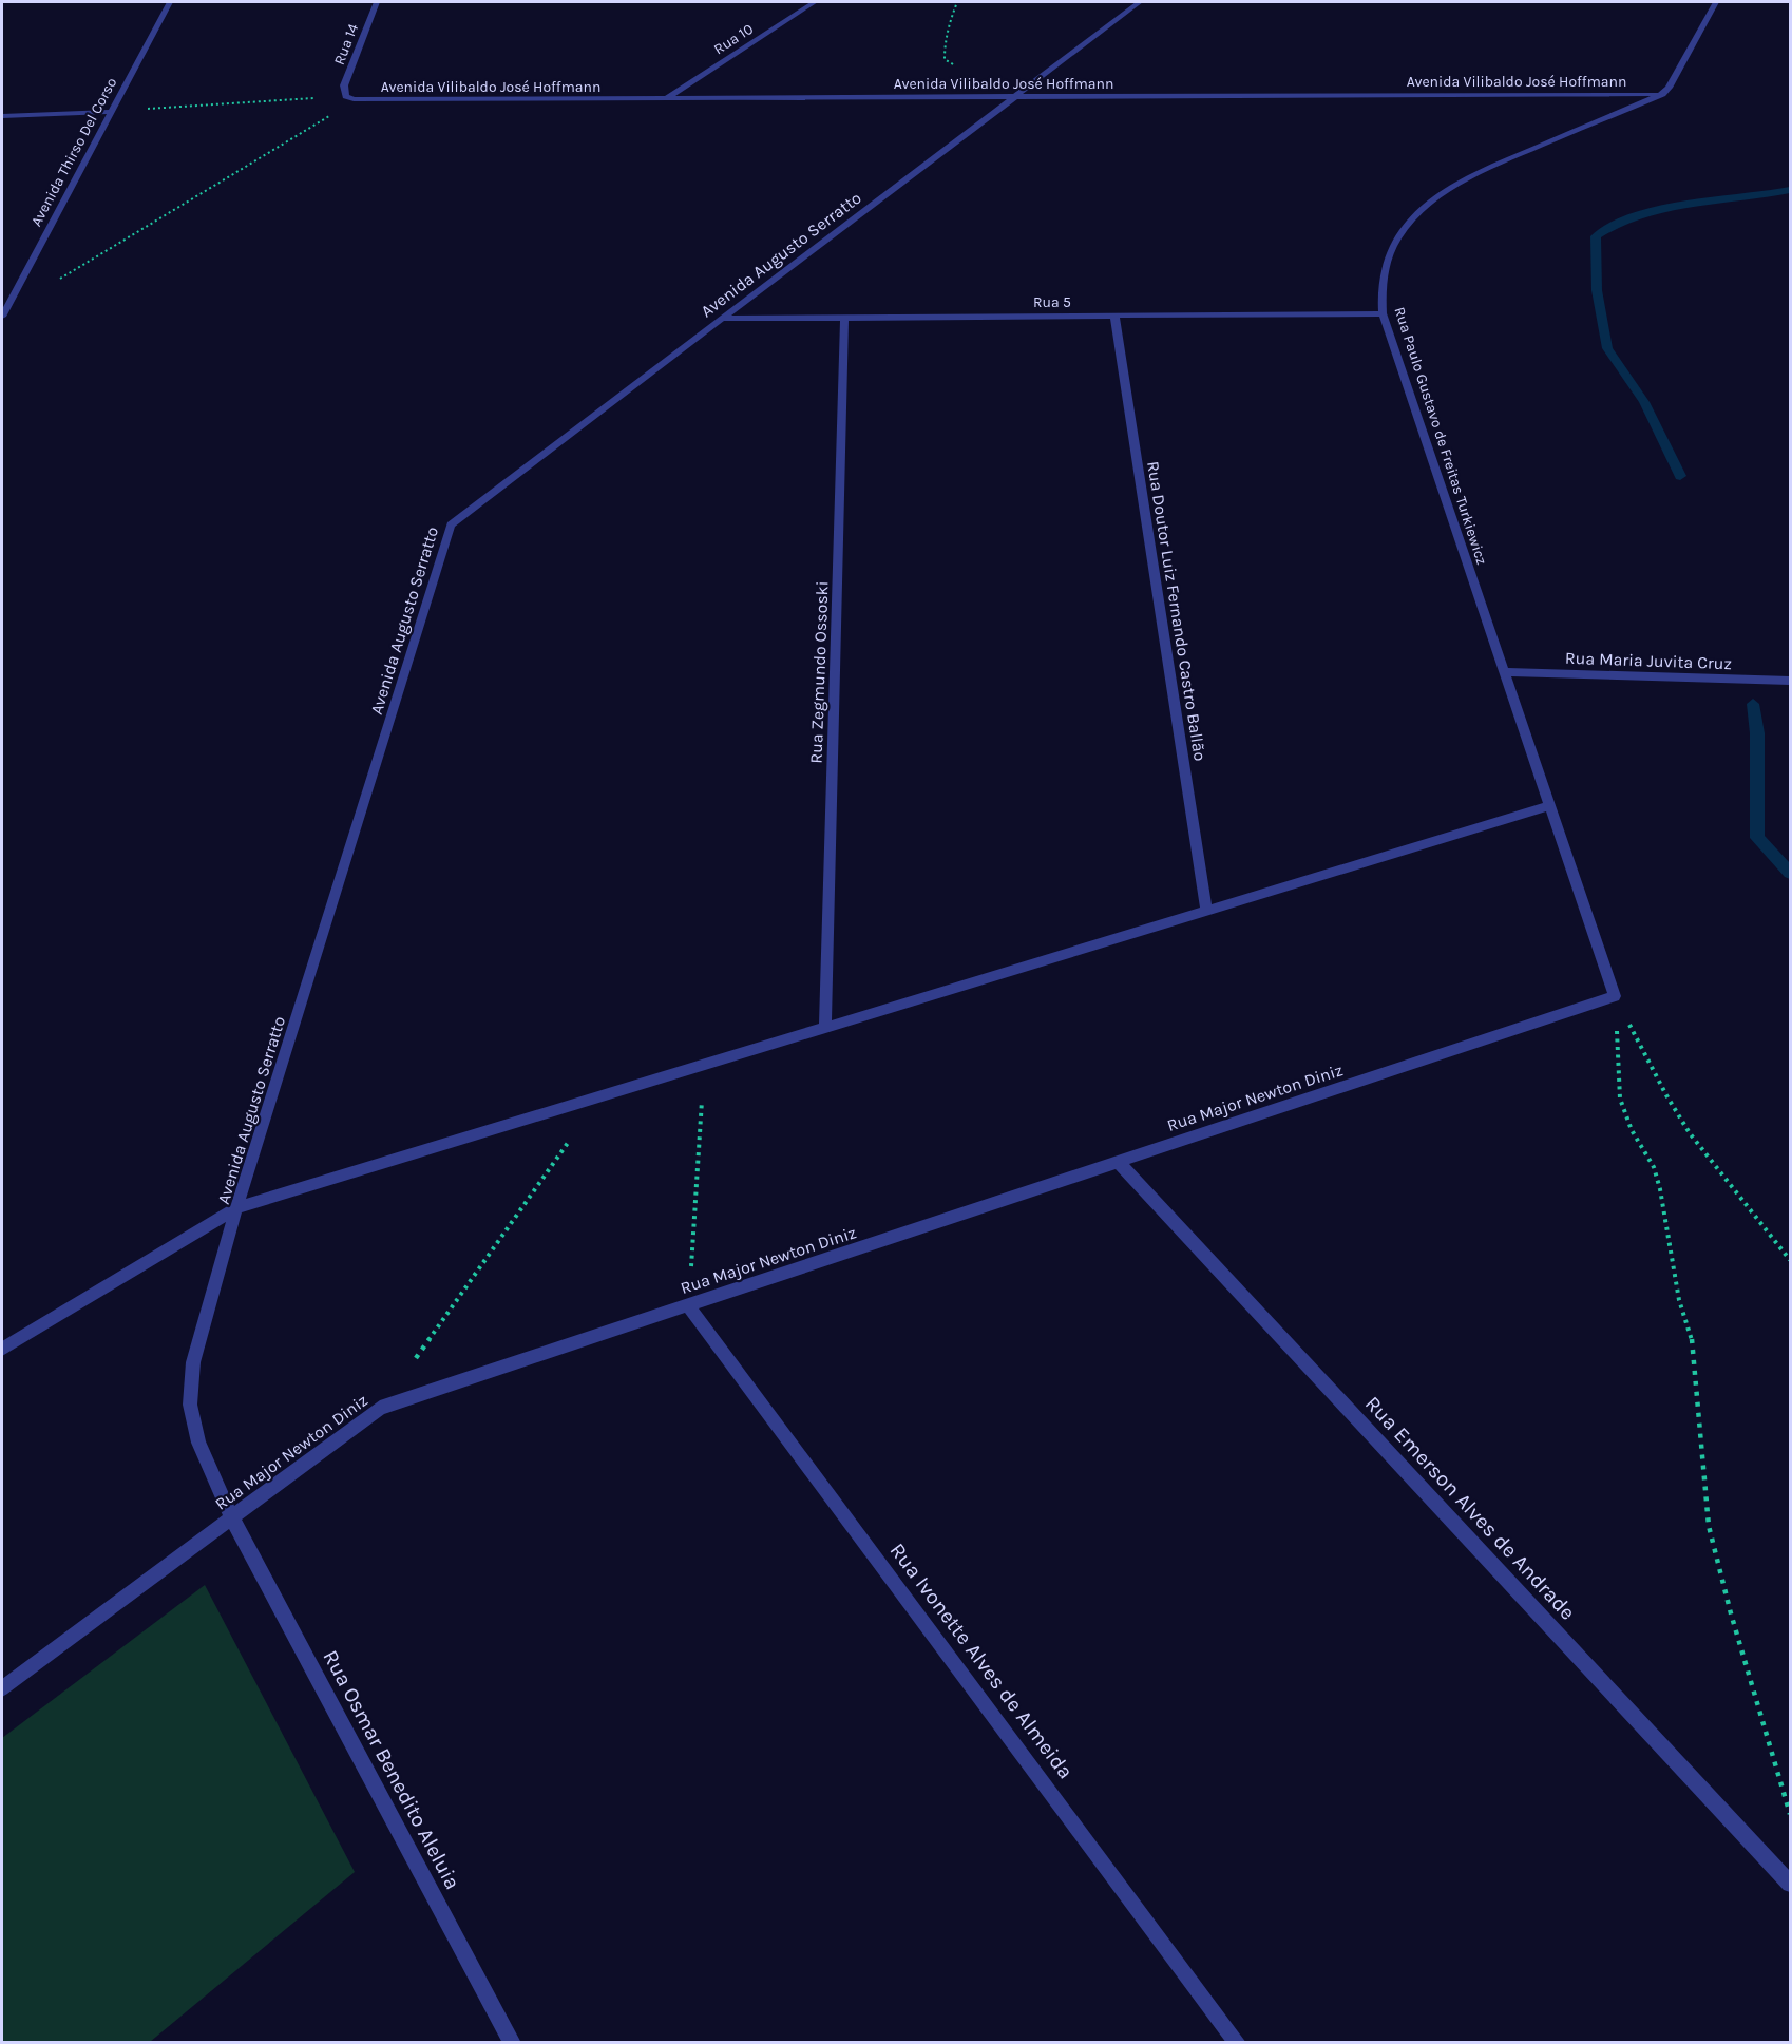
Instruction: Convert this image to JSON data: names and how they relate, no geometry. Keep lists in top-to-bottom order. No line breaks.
{"streets":{"street":["Rua 10","Rua 14","Avenida Vilibaldo José Hoffmann","Avenida Thirso Del Corso","Avenida Augusto Serratto","Rua 5","Rua Paulo Gustavo de Freitas Turkiewicz","Rua Doutor Luiz Fernando Castro Ballão","Rua Maria Juvita Cruz","Rua Zegmundo Ossoski","Rua Major Newton Diniz","Rua Emerson Alves de Andrade","Rua Ivonette Alves de Almeida","Rua Osmar Benedito Aleluia"]},"crossings":[["Rua 10","Avenida Vilibaldo José Hoffmann"],["Rua 14","Avenida Vilibaldo José Hoffmann"],["Avenida Vilibaldo José Hoffmann","Avenida Augusto Serratto"],["Avenida Vilibaldo José Hoffmann","Rua Paulo Gustavo de Freitas Turkiewicz"],["Avenida Augusto Serratto","Rua 5"],["Avenida Augusto Serratto","Rua Major Newton Diniz"],["Avenida Augusto Serratto","Rua Osmar Benedito Aleluia"],["Rua 5","Rua Paulo Gustavo de Freitas Turkiewicz"],["Rua 5","Rua Doutor Luiz Fernando Castro Ballão"],["Rua 5","Rua Zegmundo Ossoski"],["Rua Paulo Gustavo de Freitas Turkiewicz","Rua Maria Juvita Cruz"],["Rua Paulo Gustavo de Freitas Turkiewicz","Rua Major Newton Diniz"],["Rua Major Newton Diniz","Rua Emerson Alves de Andrade"],["Rua Major Newton Diniz","Rua Ivonette Alves de Almeida"],["Rua Major Newton Diniz","Rua Osmar Benedito Aleluia"]]}
